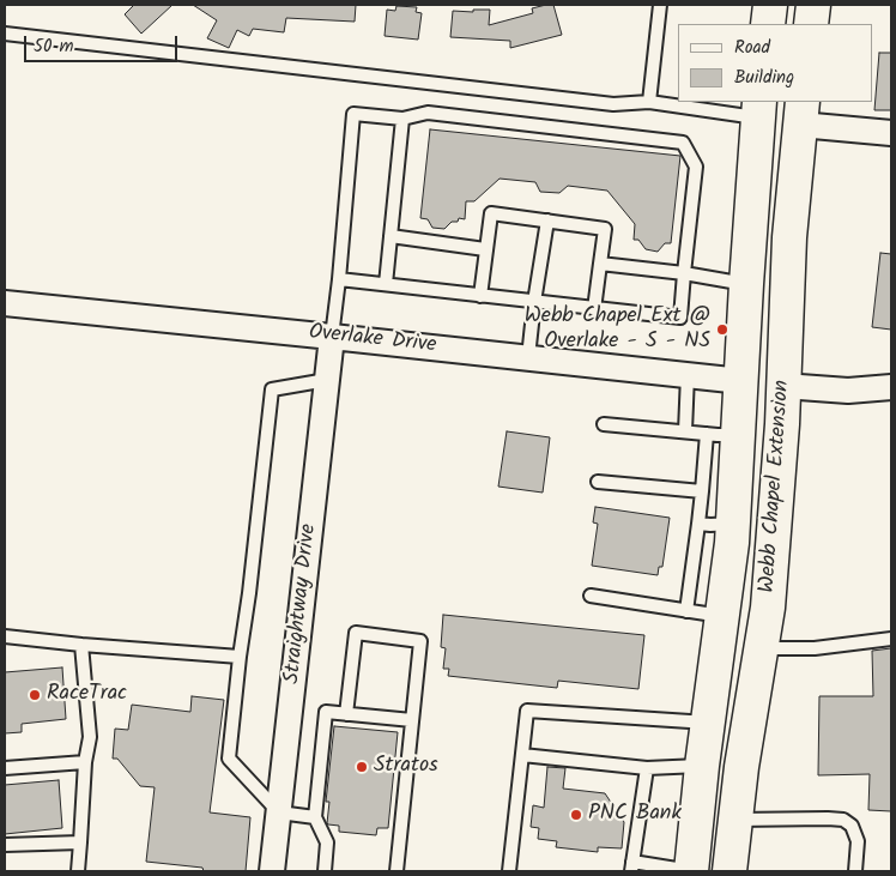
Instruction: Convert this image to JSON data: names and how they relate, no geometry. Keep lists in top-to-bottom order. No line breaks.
{"streets":{"main road":["Webb Chapel Extension"],"street":["Overlake Drive","Straightway Drive"]},"crossings":[["Overlake Drive","Webb Chapel Extension"],["Overlake Drive","Straightway Drive"]],"places":["Webb Chapel Ext @ Overlake - S - NS","RaceTrac","Stratos","PNC Bank"],"legend":["Road","Building"],"scale_bar":"50 m"}
